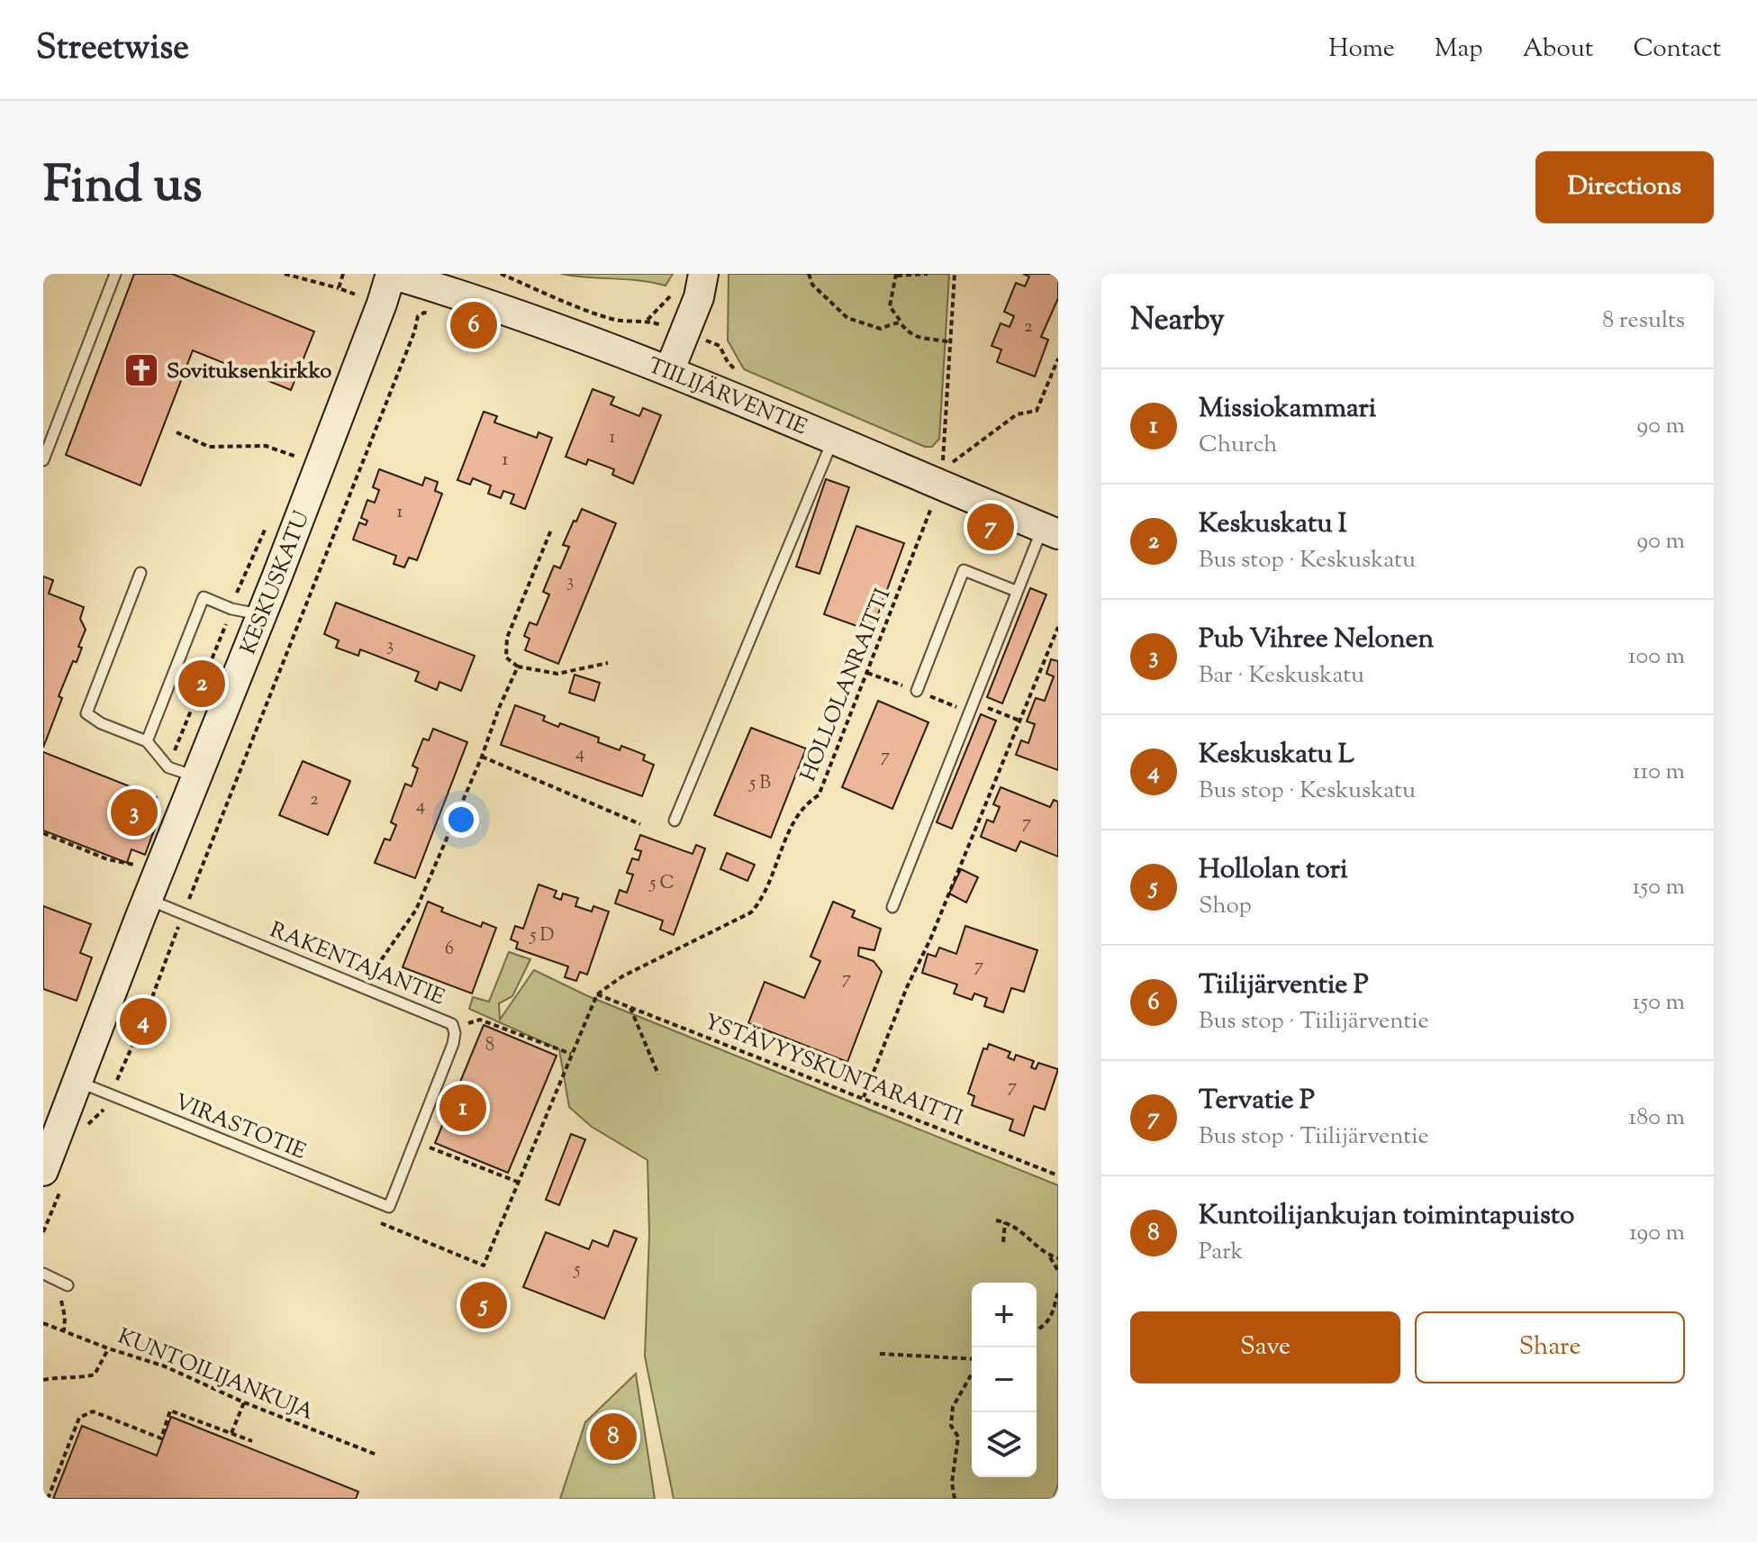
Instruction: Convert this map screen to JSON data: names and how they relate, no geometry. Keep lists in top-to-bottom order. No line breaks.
{"streets":{"main road":["TIILIJÄRVENTIE","KESKUSKATU"],"lane":["RAKENTAJANTIE","VIRASTOTIE"],"path":["HOLLOLANRAITTI","YSTÄVYYSKUNTARAITTI","KUNTOILIJANKUJA"]},"crossings":[["TIILIJÄRVENTIE","KESKUSKATU"],["TIILIJÄRVENTIE","HOLLOLANRAITTI"],["KESKUSKATU","RAKENTAJANTIE"],["KESKUSKATU","VIRASTOTIE"],["HOLLOLANRAITTI","YSTÄVYYSKUNTARAITTI"],["RAKENTAJANTIE","VIRASTOTIE"]],"places":{"church":["Sovituksenkirkko"]},"house_numbers":["2","1","1","1","3","3","4","7","5 B","2","4","7","5 C","5 D","6","7","7","8","7","5"],"page":{"header":"Streetwise","nav":["Home","Map","About","Contact"],"title":"Find us","buttons":["Directions",["Save","Share"]],"heading":["Nearby","8 results"],"pins":["6","7","2","3","4","1","5","8"],"list":[{"mark":"1","name":"Missiokammari","note":"Church","value":"90 m"},{"mark":"2","name":"Keskuskatu I","note":"Bus stop · Keskuskatu","value":"90 m"},{"mark":"3","name":"Pub Vihree Nelonen","note":"Bar · Keskuskatu","value":"100 m"},{"mark":"4","name":"Keskuskatu L","note":"Bus stop · Keskuskatu","value":"110 m"},{"mark":"5","name":"Hollolan tori","note":"Shop","value":"150 m"},{"mark":"6","name":"Tiilijärventie P","note":"Bus stop · Tiilijärventie","value":"150 m"},{"mark":"7","name":"Tervatie P","note":"Bus stop · Tiilijärventie","value":"180 m"},{"mark":"8","name":"Kuntoilijankujan toimintapuisto","note":"Park","value":"190 m"}],"map_buttons":["+","−"]}}
